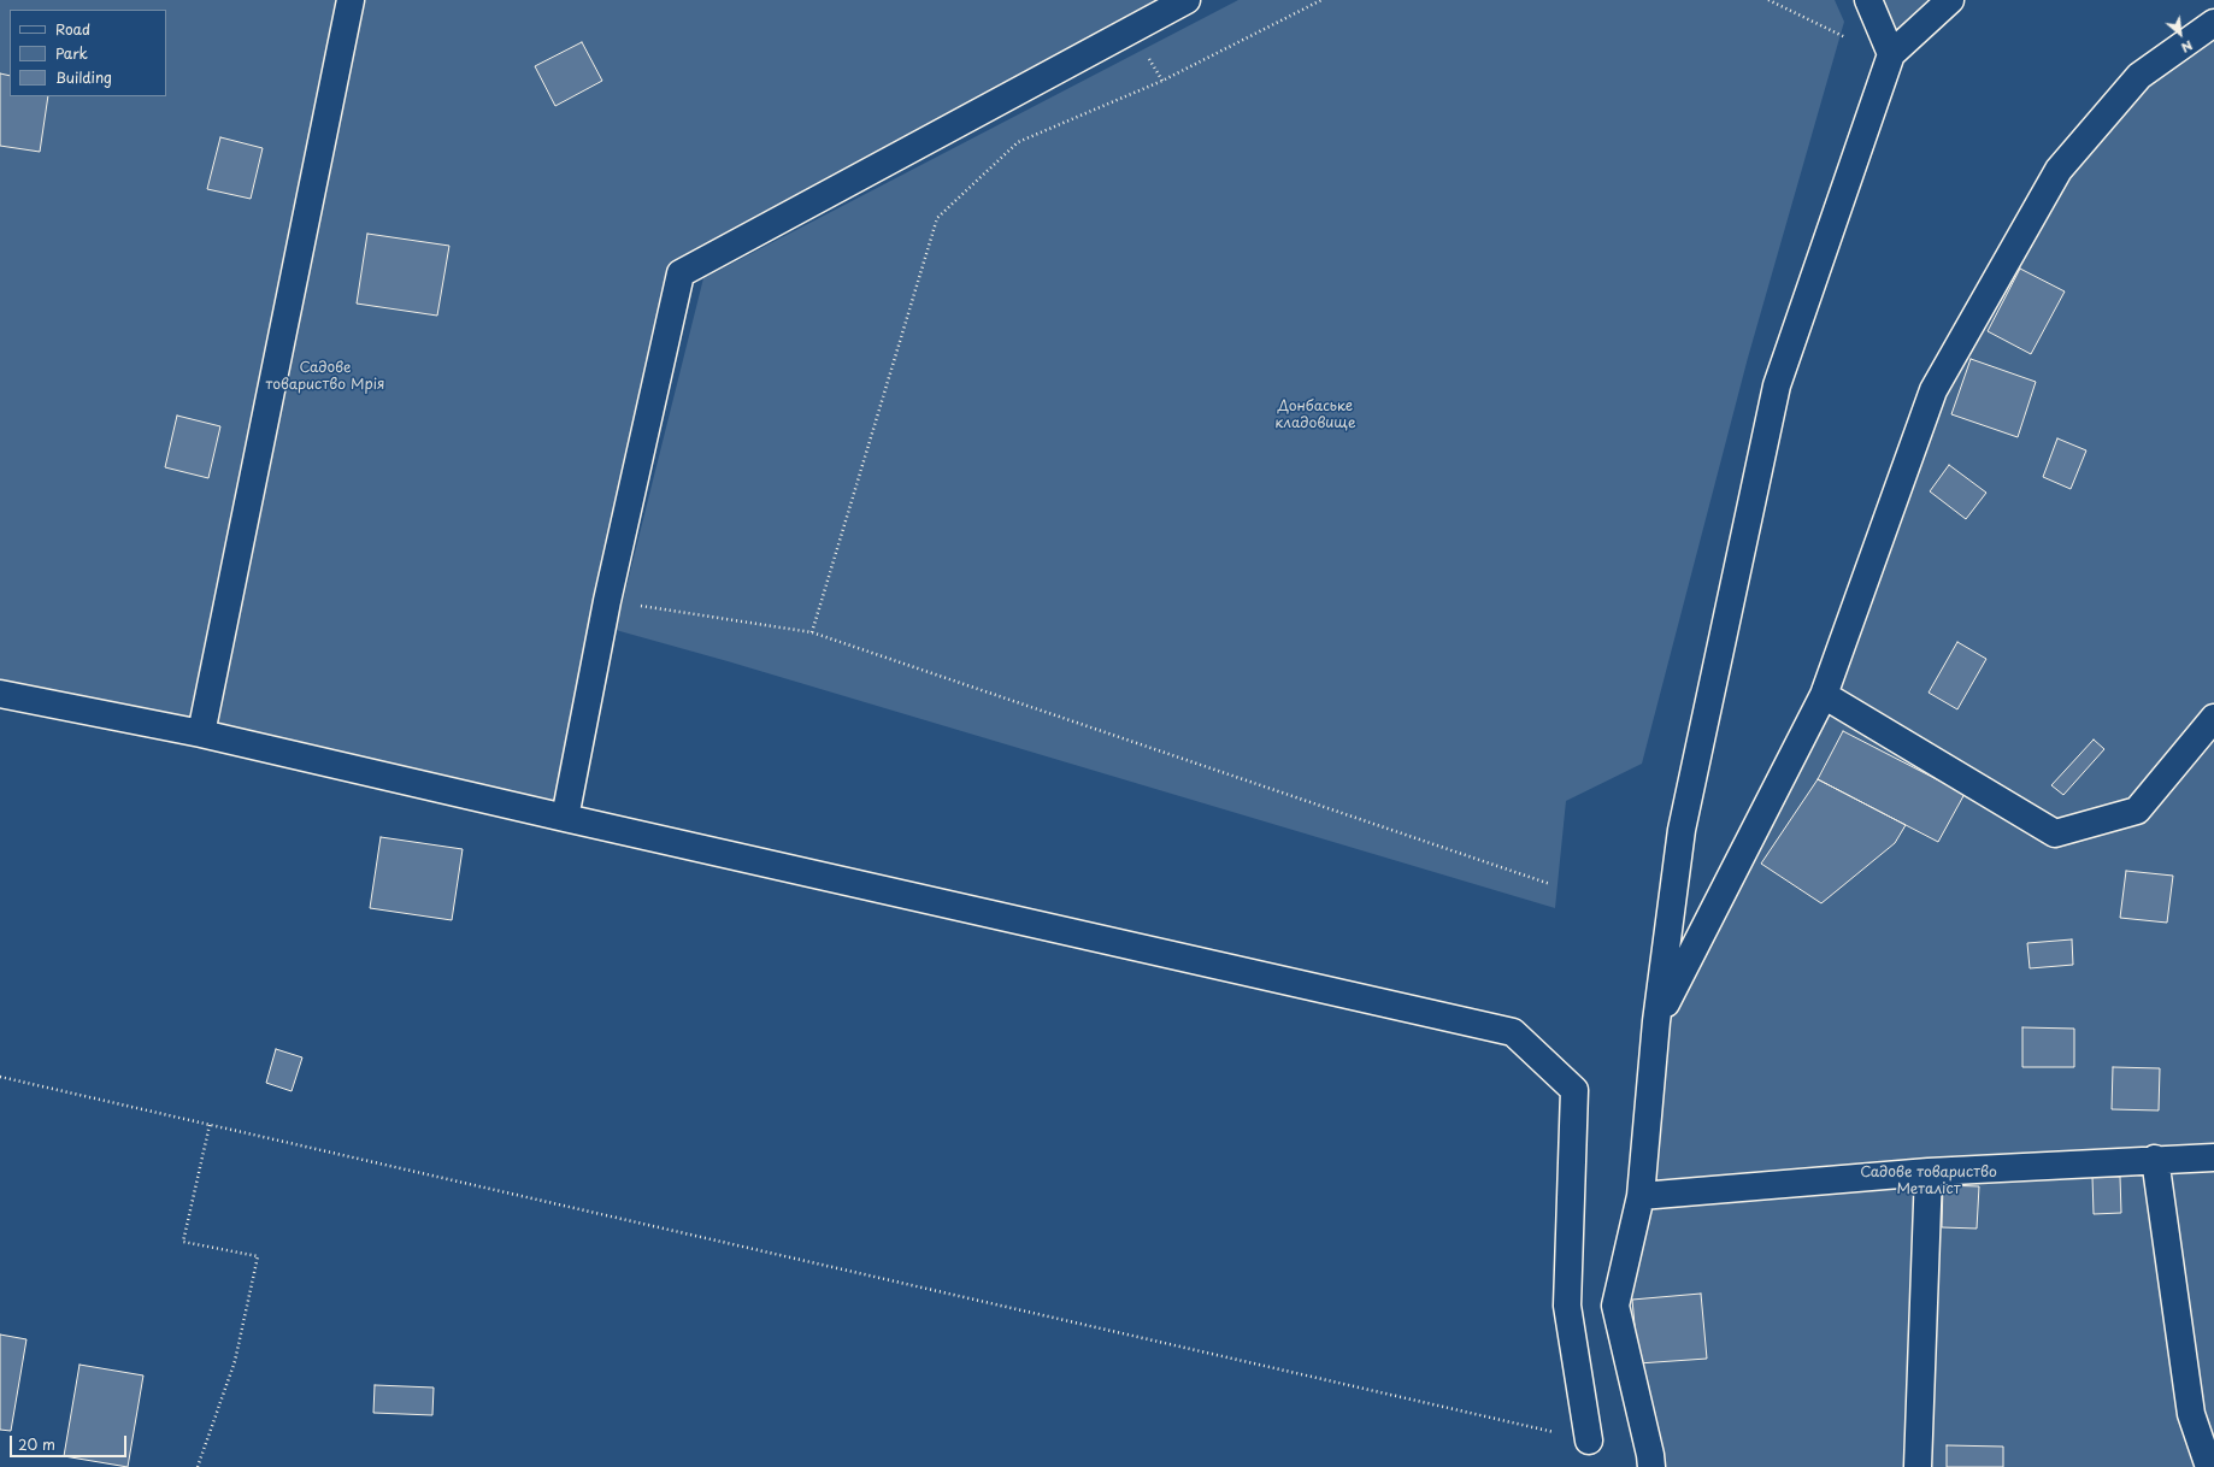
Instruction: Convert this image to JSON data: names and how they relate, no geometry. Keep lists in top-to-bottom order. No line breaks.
{"parks":["Садове товариство Мрія","Донбаське кладовище","Садове товариство Металіст"],"legend":["Road","Park","Building"],"scale_bar":"20 m","north":"bottom right"}
